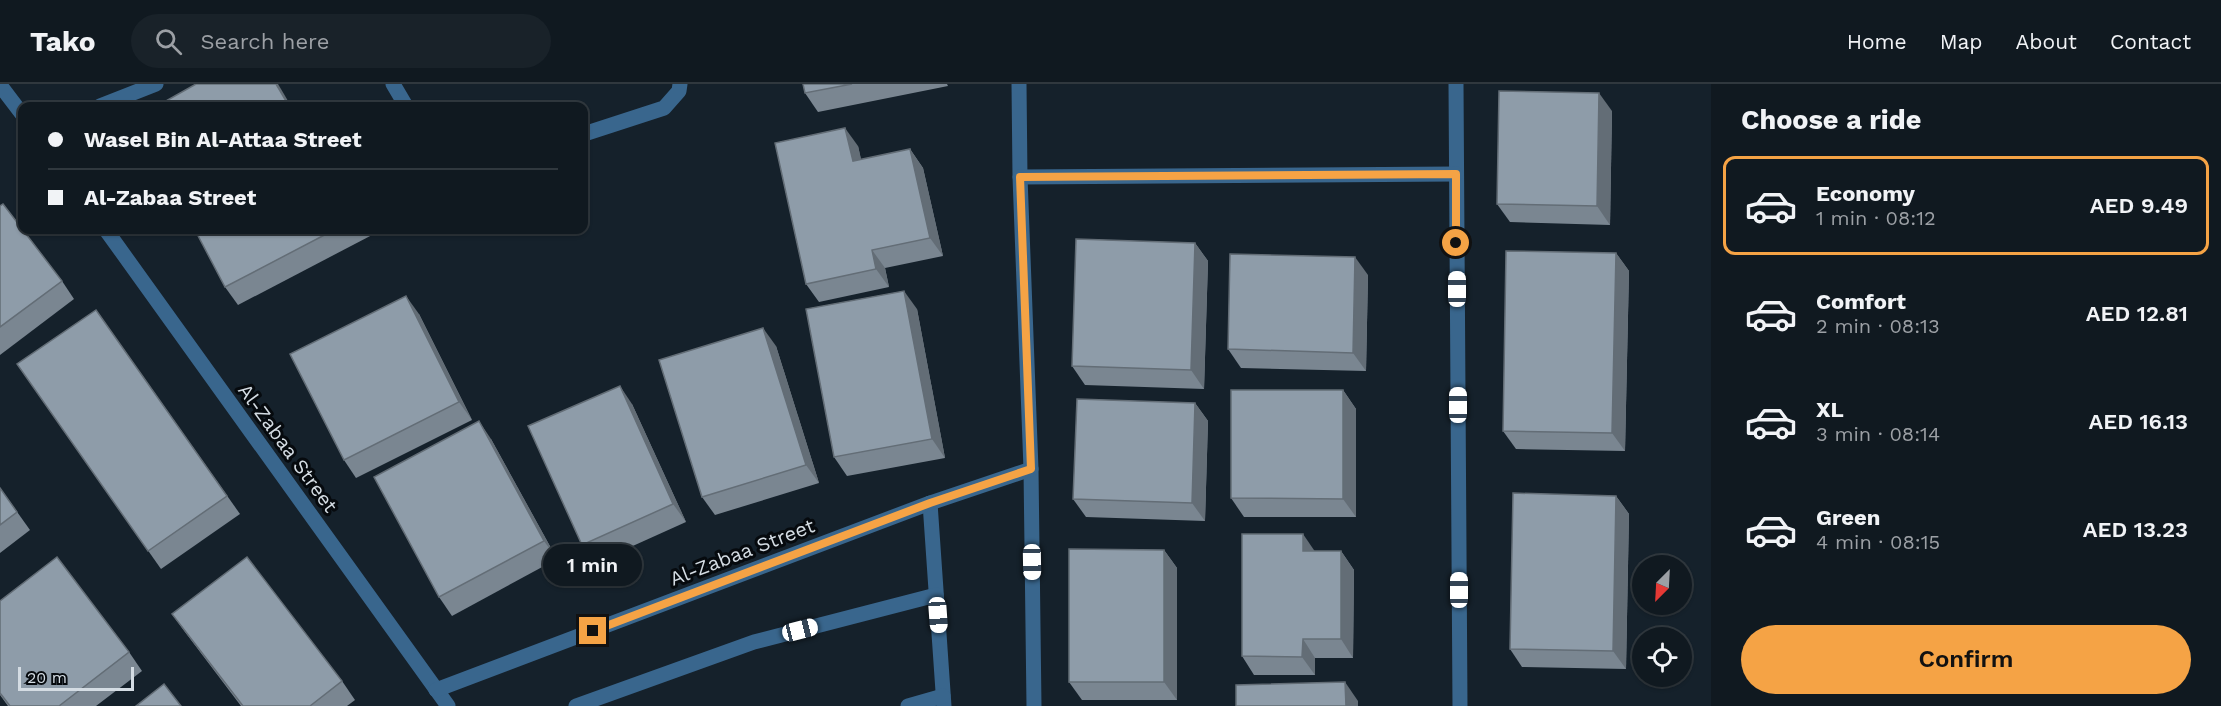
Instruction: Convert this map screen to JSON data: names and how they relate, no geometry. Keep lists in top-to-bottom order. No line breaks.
{"streets":{"street":["Al-Zabaa Street"]},"scale_bar":"20 m","north":"bottom left","page":{"header":"Tako","search":"Search here","nav":["Home","Map","About","Contact"],"heading":"Choose a ride","banner":["Wasel Bin Al-Attaa Street","Al-Zabaa Street"],"list":[{"name":"Economy","note":"1 min · 08:12","value":"AED 9.49"},{"name":"Comfort","note":"2 min · 08:13","value":"AED 12.81"},{"name":"XL","note":"3 min · 08:14","value":"AED 16.13"},{"name":"Green","note":"4 min · 08:15","value":"AED 13.23"}],"bubble":"1 min","buttons":"Confirm","scale":"20 m"}}
